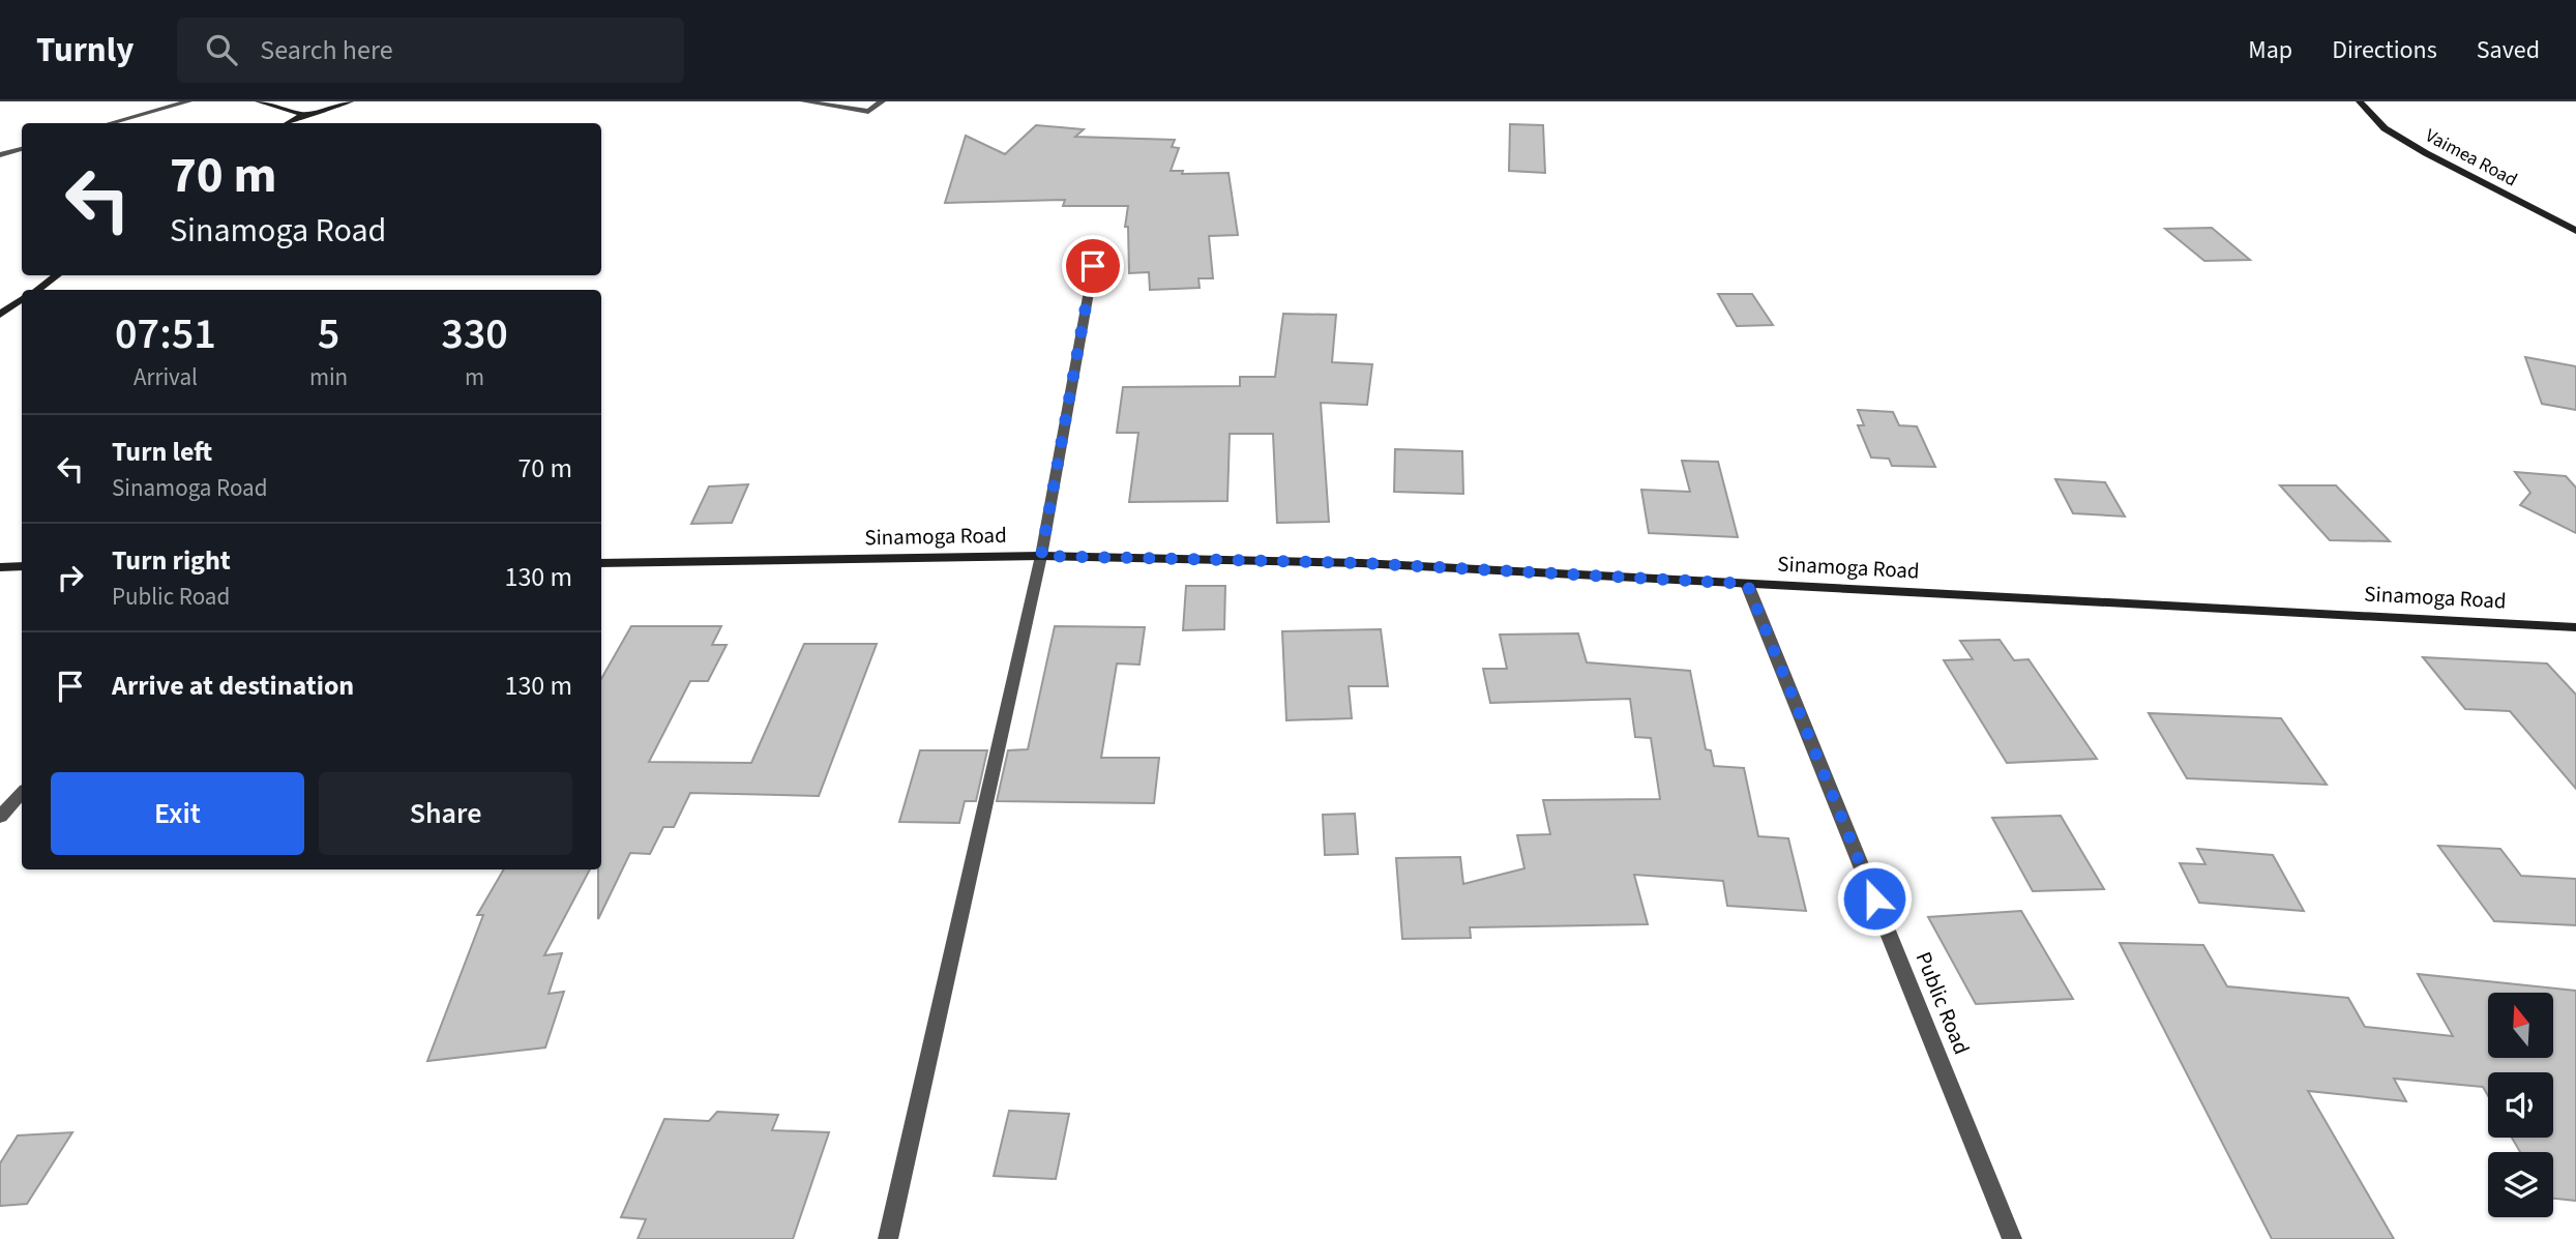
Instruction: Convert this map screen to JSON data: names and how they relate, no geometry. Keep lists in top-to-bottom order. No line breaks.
{"streets":{"street":["Vaimea Road","Sinamoga Road","Public Road"]},"crossings":[["Sinamoga Road","Public Road"]],"north":"top","page":{"header":"Turnly","search":"Search here","nav":["Map","Directions","Saved"],"turn":["70 m","Sinamoga Road"],"eta":["07:51","Arrival","5","min","330","m"],"list":[{"name":"Turn left","note":"Sinamoga Road","value":"70 m"},{"name":"Turn right","note":"Public Road","value":"130 m"},{"name":"Arrive at destination","value":"130 m"}],"buttons":["Exit","Share"]}}
